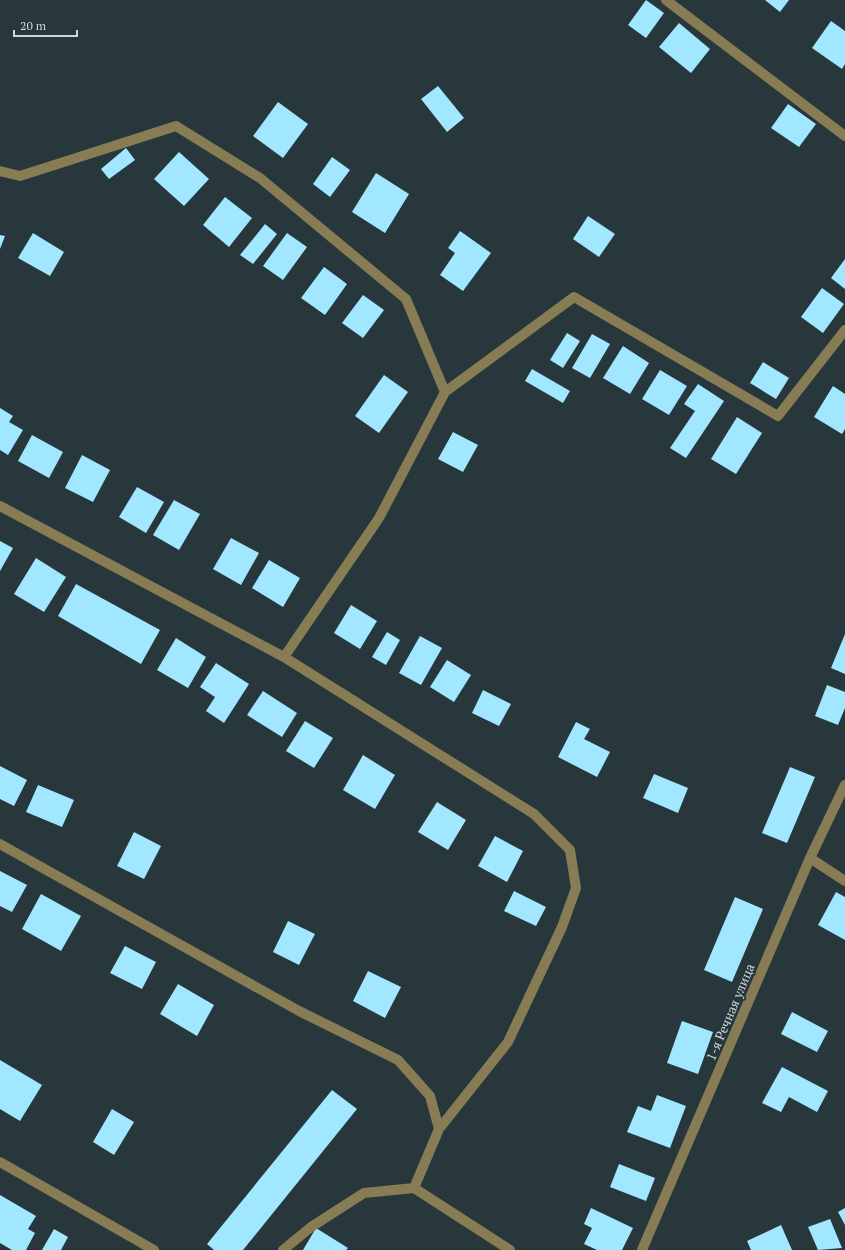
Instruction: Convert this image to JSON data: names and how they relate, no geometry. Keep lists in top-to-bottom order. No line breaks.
{"streets":{"street":["1-я Речная улица"]},"scale_bar":"20 m"}
